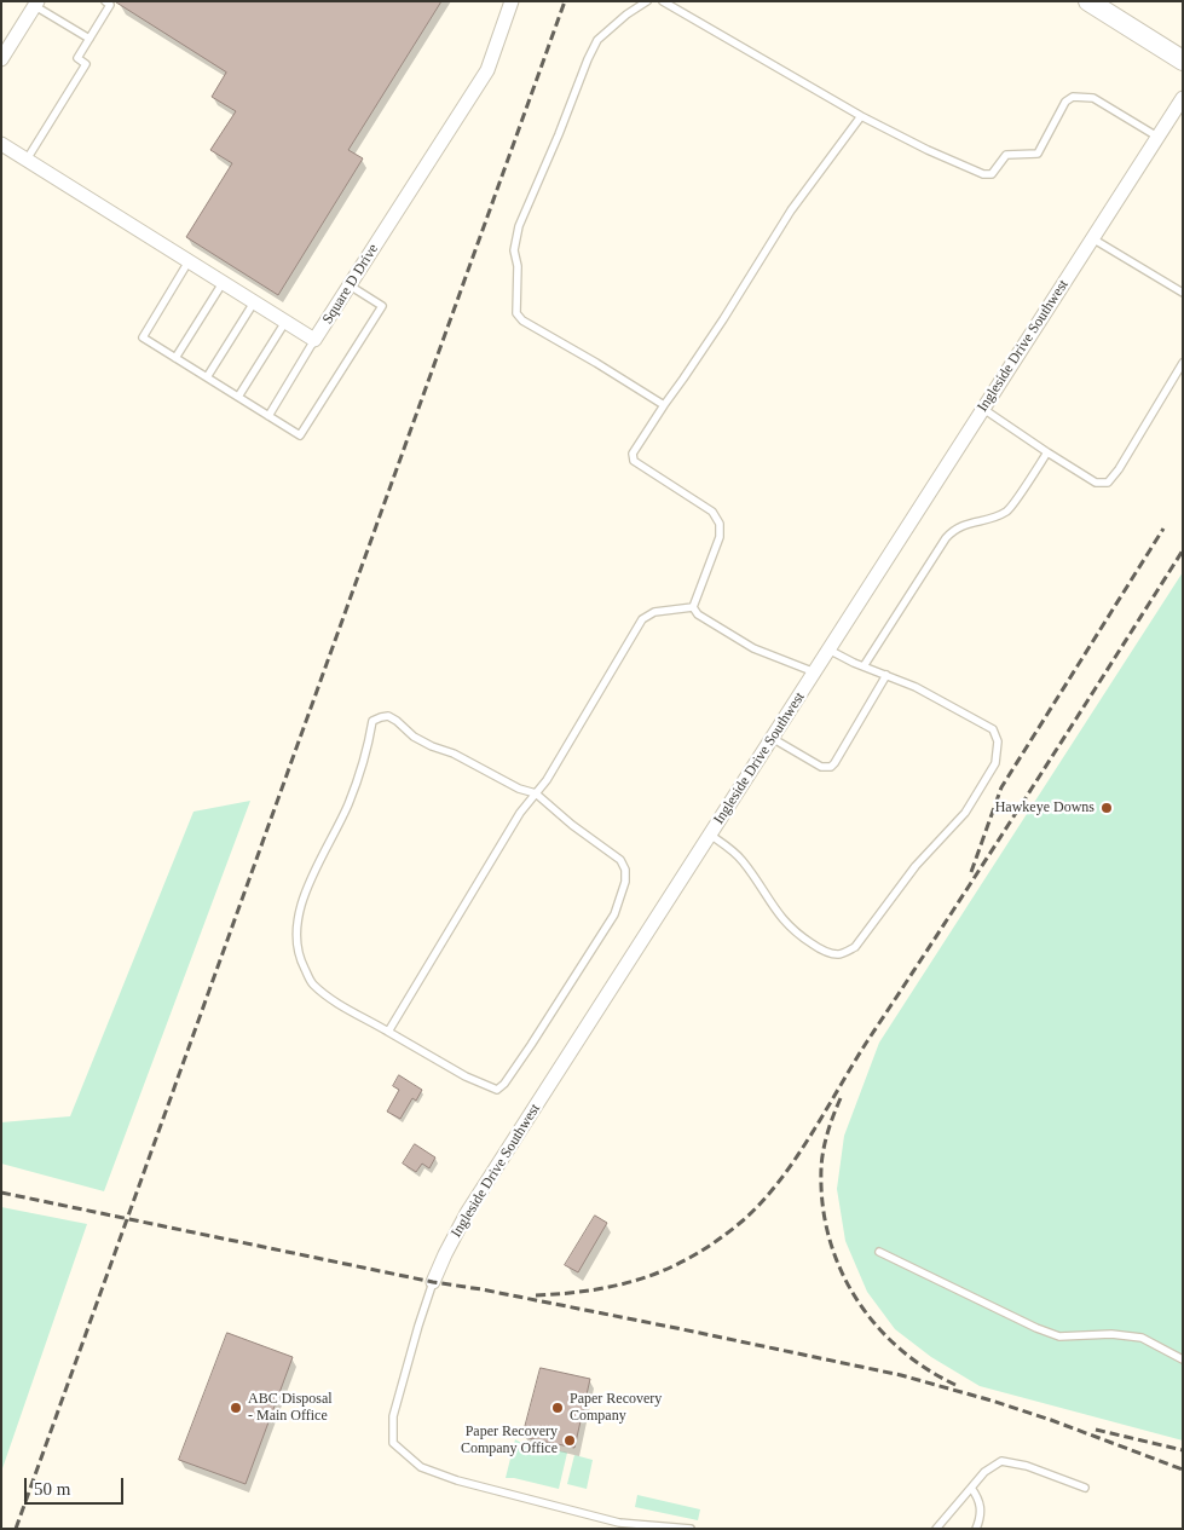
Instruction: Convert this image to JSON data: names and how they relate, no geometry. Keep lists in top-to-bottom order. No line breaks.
{"streets":{"street":["Square D Drive","Ingleside Drive Southwest"]},"places":["Hawkeye Downs","ABC Disposal - Main Office","Paper Recovery Company","Paper Recovery Company Office"],"scale_bar":"50 m"}
